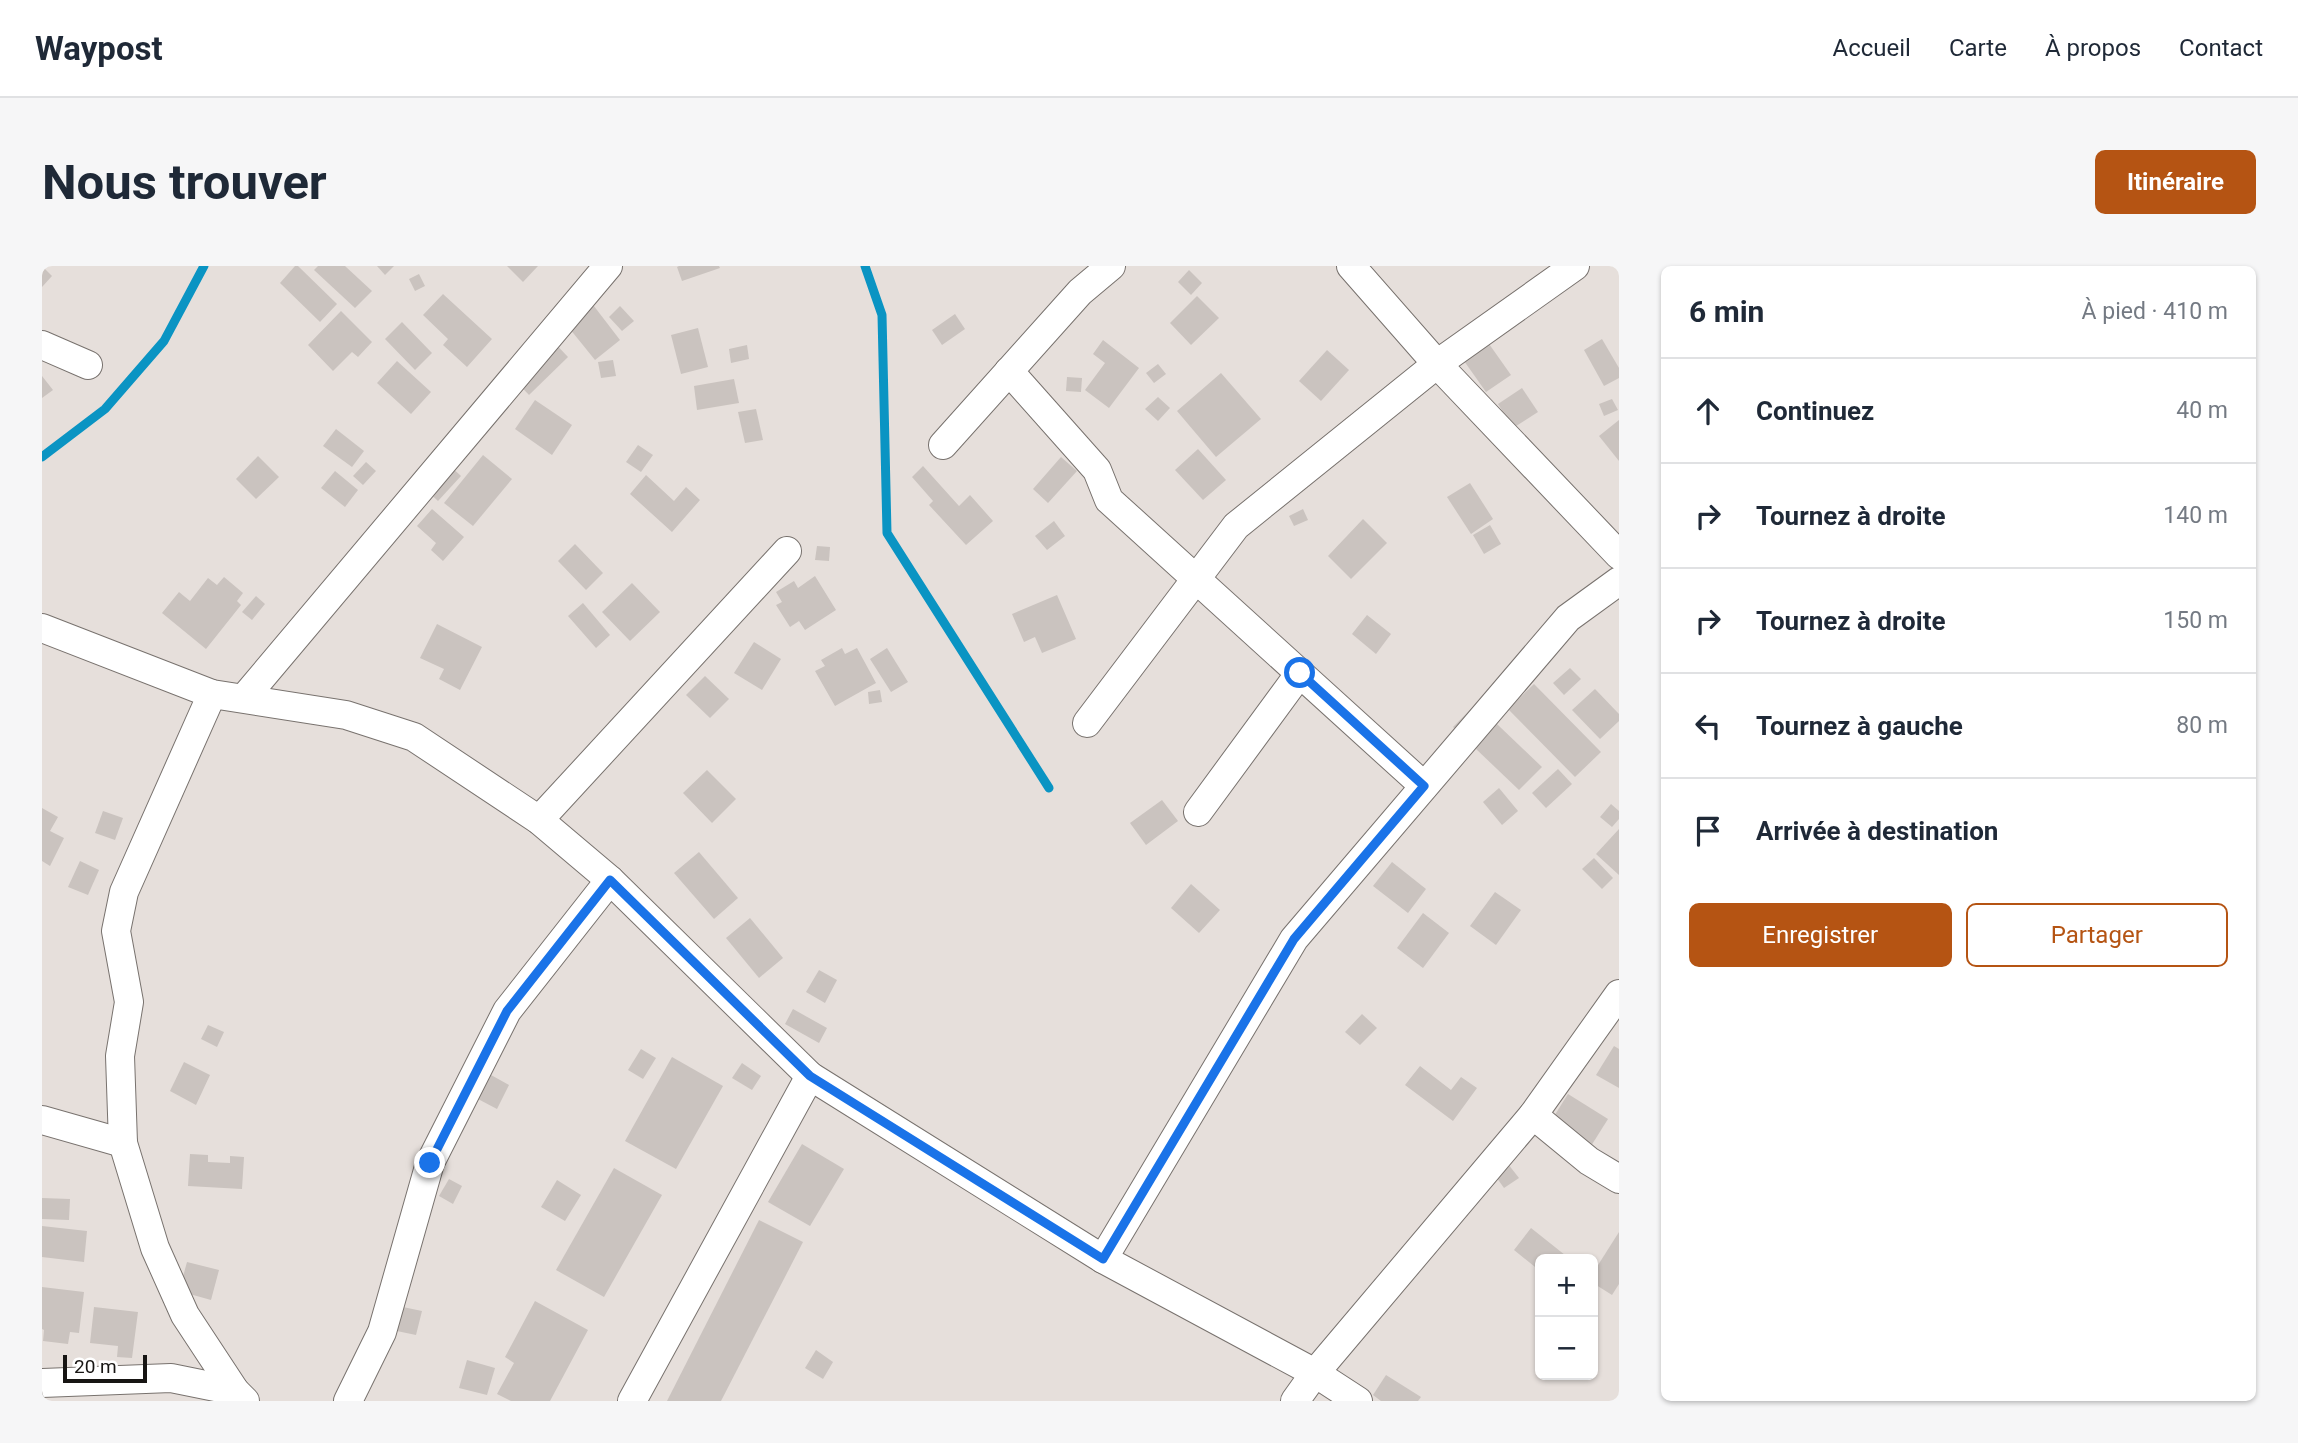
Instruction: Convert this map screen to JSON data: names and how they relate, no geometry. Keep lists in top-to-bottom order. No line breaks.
{"scale_bar":"20 m","page":{"header":"Waypost","nav":["Accueil","Carte","À propos","Contact"],"buttons":["Itinéraire",["Enregistrer","Partager"]],"title":"Nous trouver","heading":["6 min","À pied · 410 m"],"list":[["Continuez","40 m"],["Tournez à droite","140 m"],["Tournez à droite","150 m"],["Tournez à gauche","80 m"],"Arrivée à destination"],"map_buttons":["+","−"],"scale":"20 m"}}
